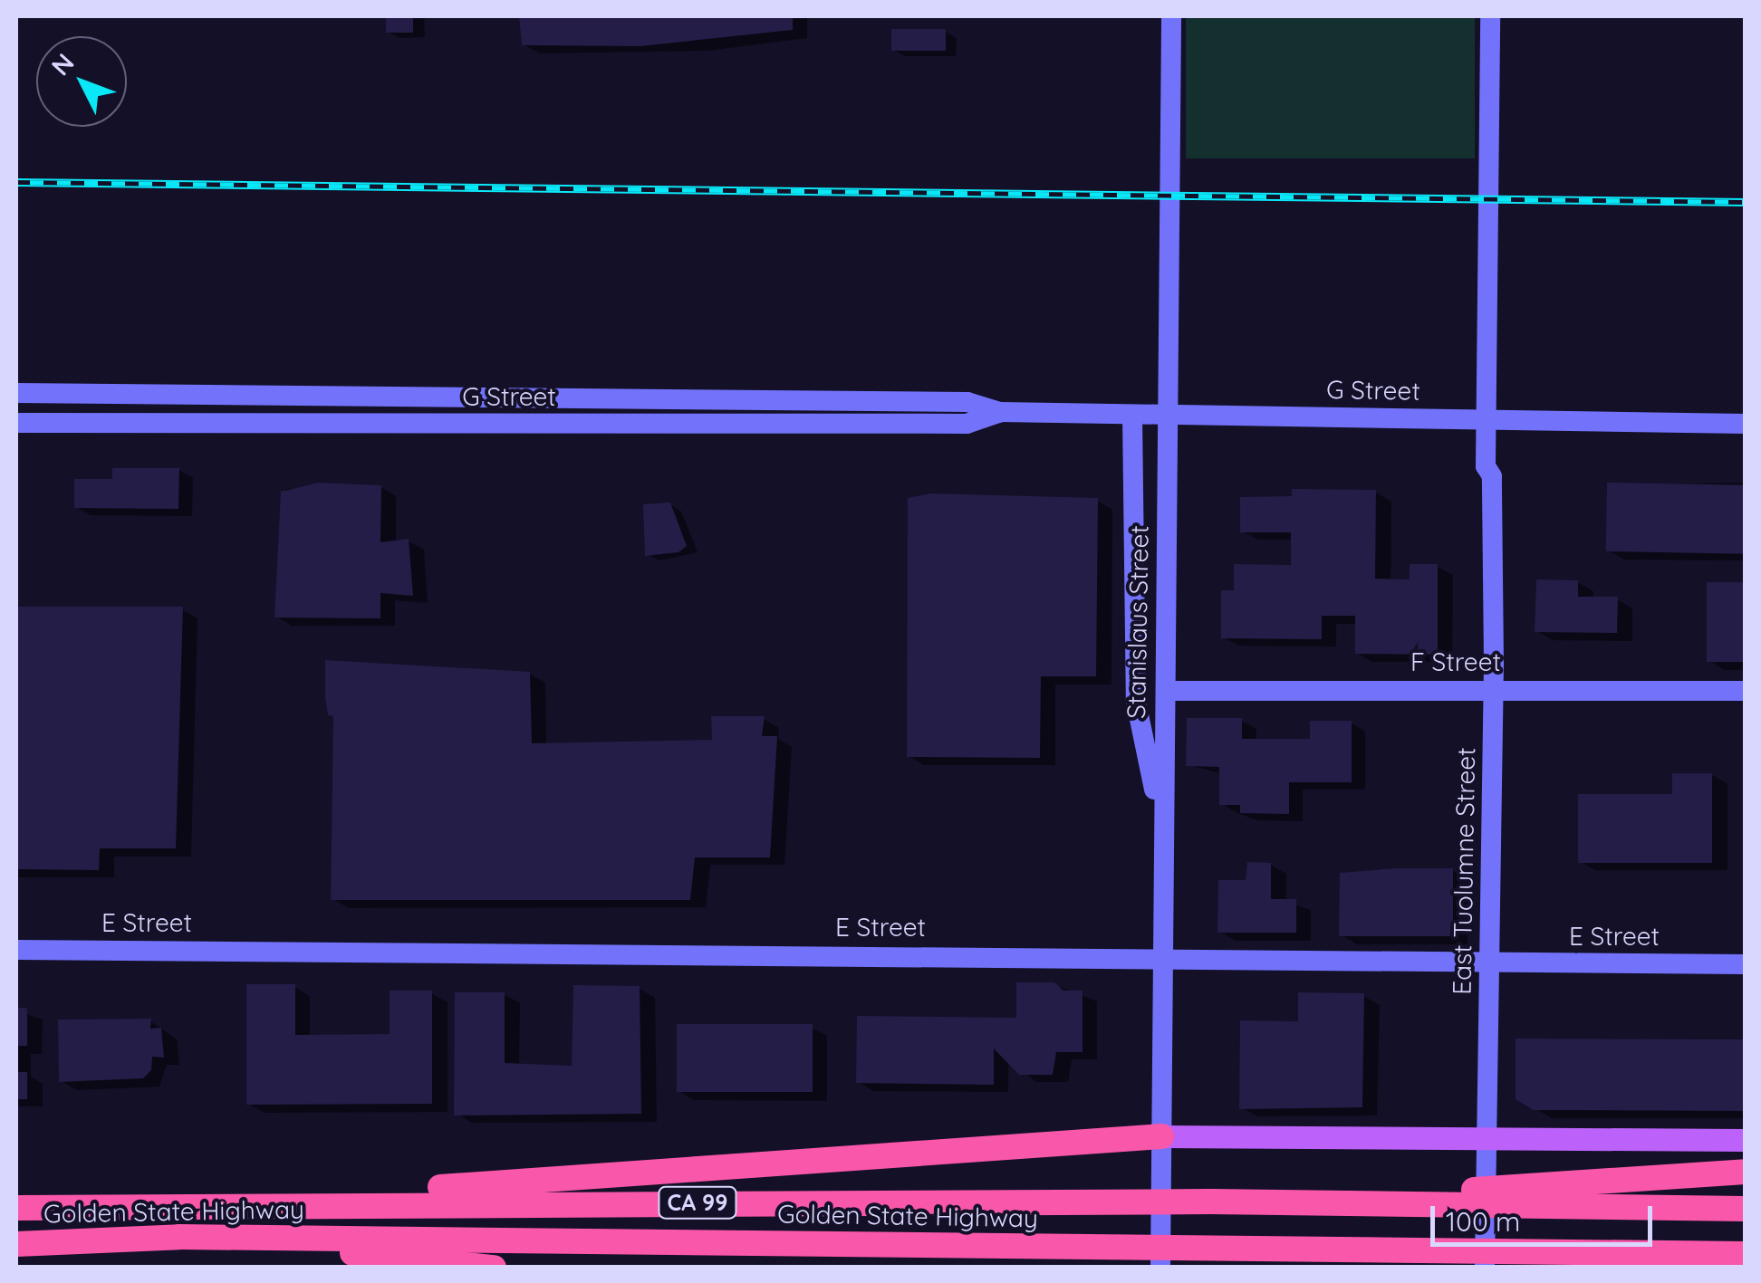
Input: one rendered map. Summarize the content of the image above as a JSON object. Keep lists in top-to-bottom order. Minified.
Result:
{"streets":{"highway":["CA 99","Golden State Highway"],"street":["G Street","Stanislaus Street","F Street","East Tuolumne Street","E Street"]},"crossings":[["Stanislaus Street","F Street"],["Stanislaus Street","E Street"],["F Street","East Tuolumne Street"],["East Tuolumne Street","E Street"]],"scale_bar":"100 m","north":"top left"}
